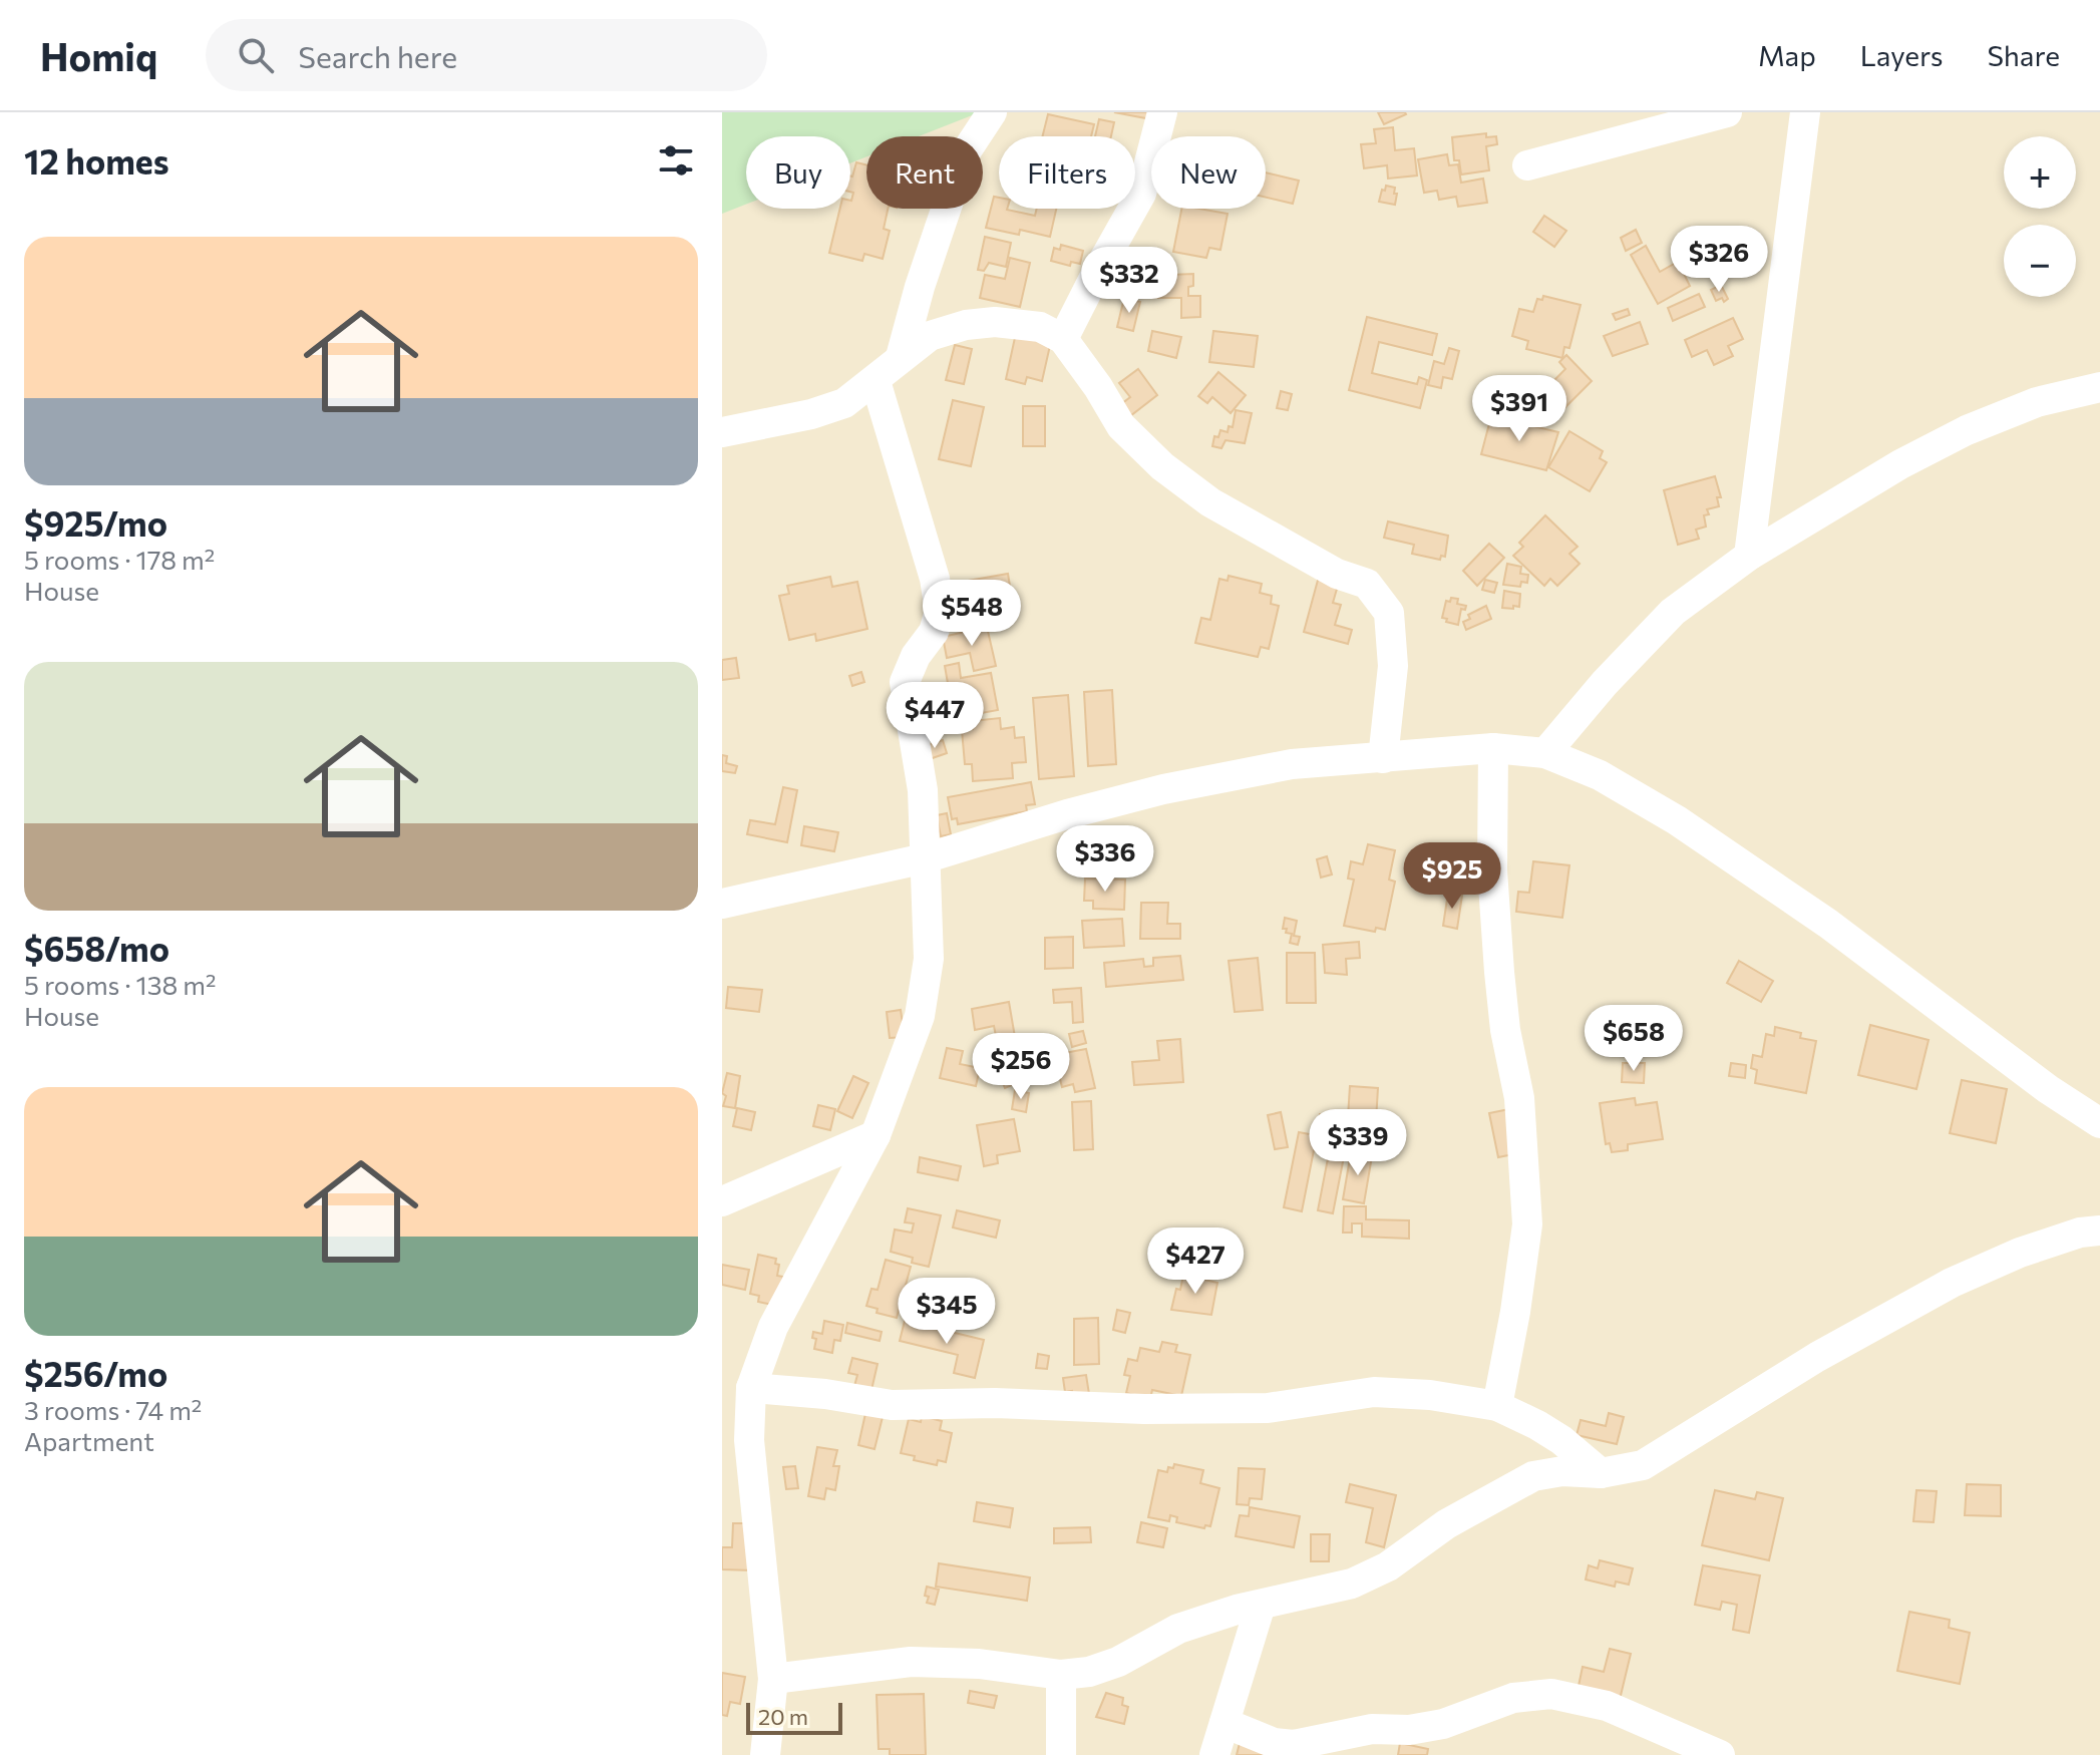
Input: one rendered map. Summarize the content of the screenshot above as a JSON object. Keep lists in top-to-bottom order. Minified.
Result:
{"scale_bar":"20 m","page":{"header":"Homiq","search":"Search here","nav":["Map","Layers","Share"],"heading":"12 homes","map_buttons":["+","−"],"chip":["Buy","Rent","Filters","New"],"list":[{"name":"$925/mo","note":"5 rooms · 178 m² · House"},{"name":"$658/mo","note":"5 rooms · 138 m² · House"},{"name":"$256/mo","note":"3 rooms · 74 m² · Apartment"}],"price":["$326","$332","$391","$548","$447","$336","$925","$658","$256","$339","$427","$345"],"scale":"20 m"}}
